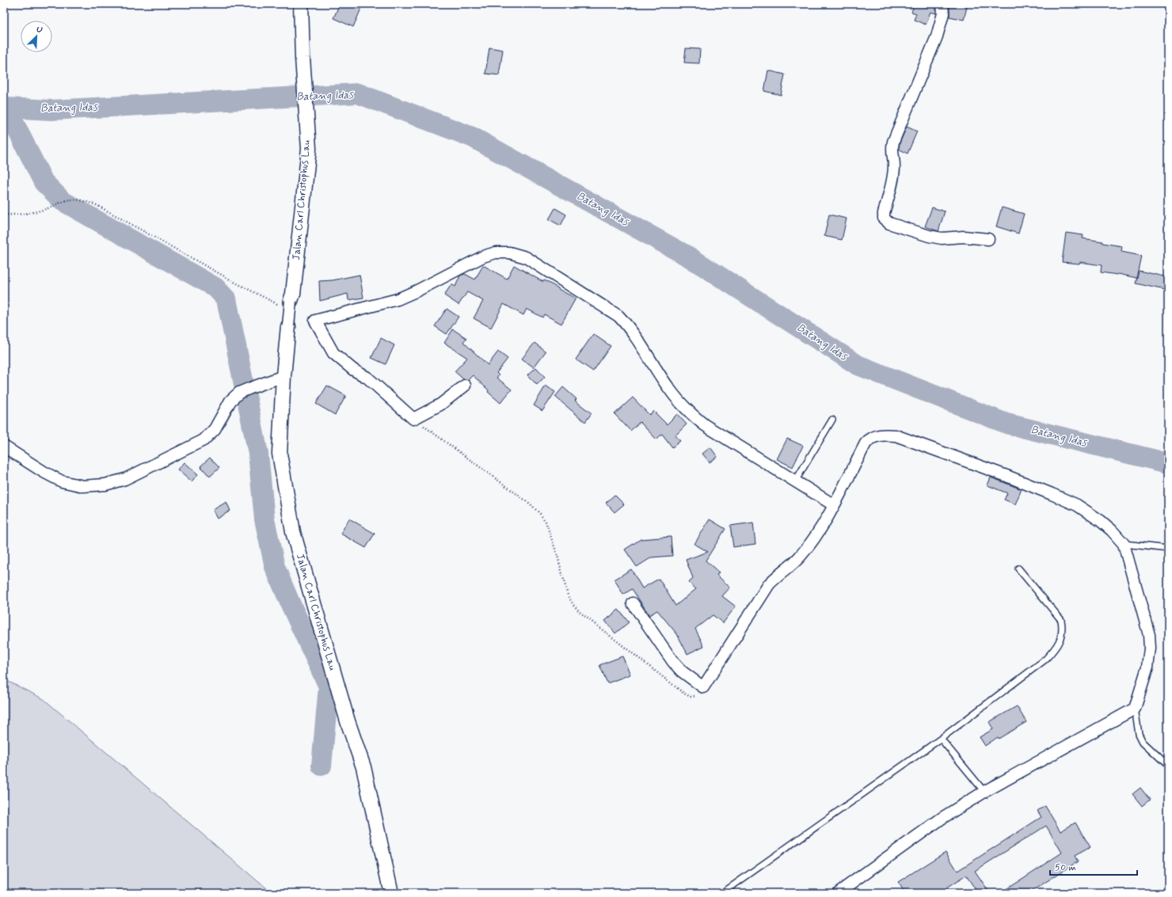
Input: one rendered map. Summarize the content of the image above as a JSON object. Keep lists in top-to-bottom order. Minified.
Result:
{"streets":{"street":["Jalan Carl Christophus Lau"]},"water":["Batang Idas"],"scale_bar":"50 m","north":"top right"}
